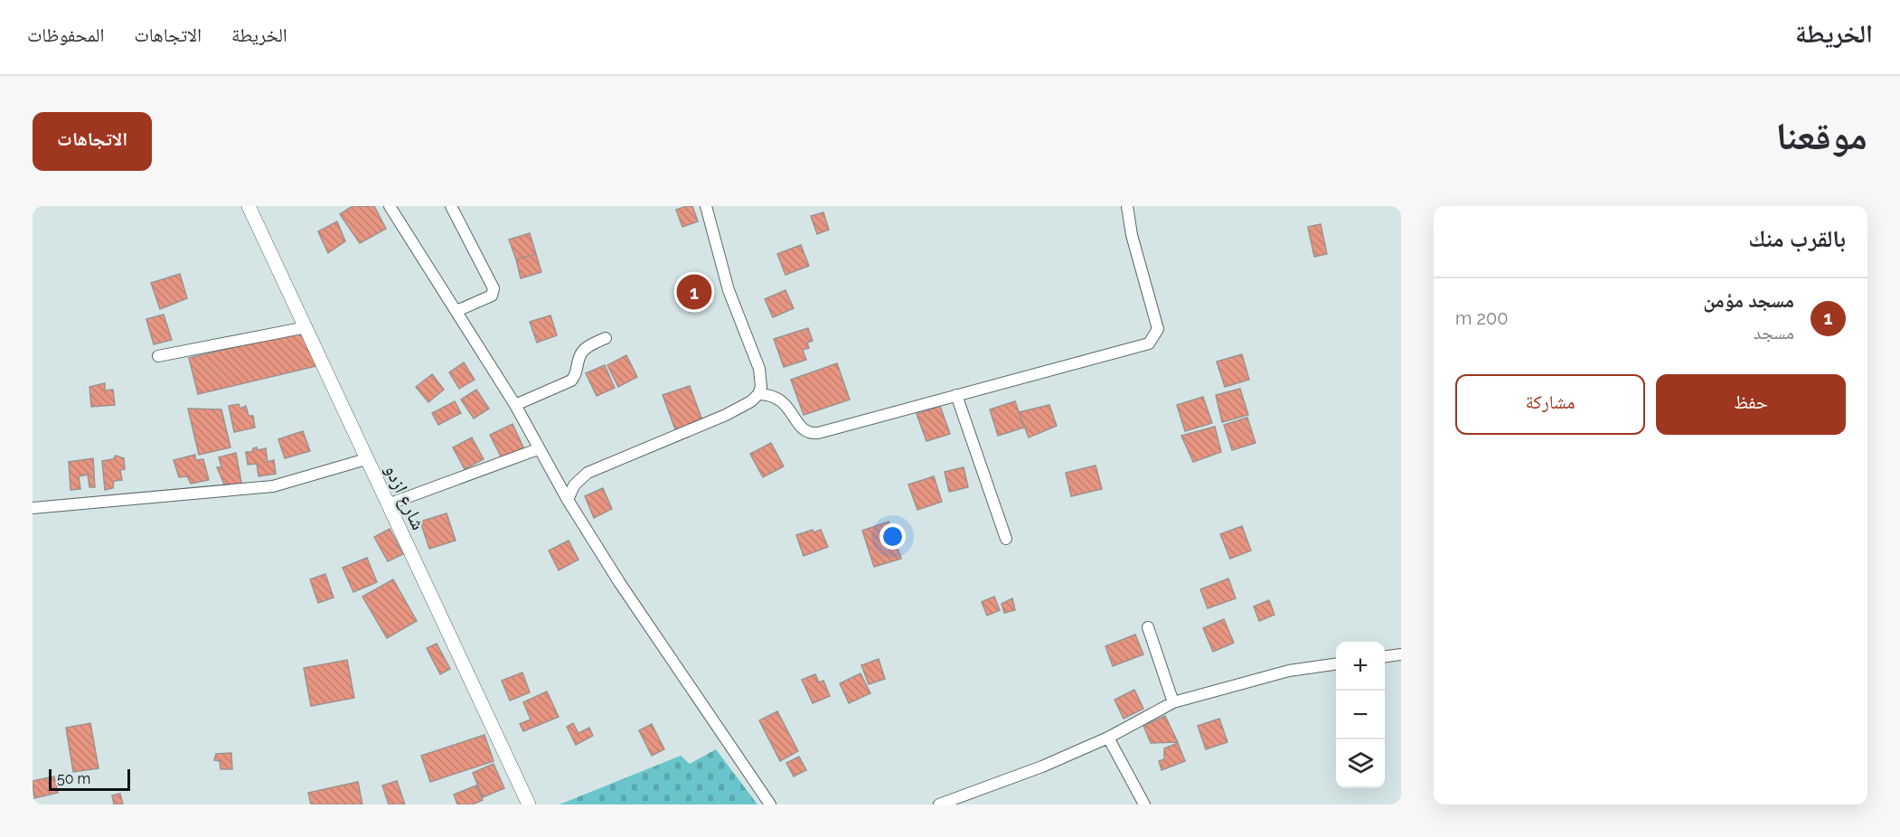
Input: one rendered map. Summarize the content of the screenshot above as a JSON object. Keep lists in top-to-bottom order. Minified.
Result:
{"streets":{"street":["شارع ازدو"]},"scale_bar":"50 m","page":{"header":"الخريطة","nav":["الخريطة","الاتجاهات","المحفوظات"],"title":"موقعنا","buttons":["الاتجاهات",["حفظ","مشاركة"]],"heading":"بالقرب منك","pins":"1","list":[{"mark":"1","name":"مسجد مؤمن","note":"مسجد","value":"200 m"}],"map_buttons":["+","−"],"scale":"50 m"}}
